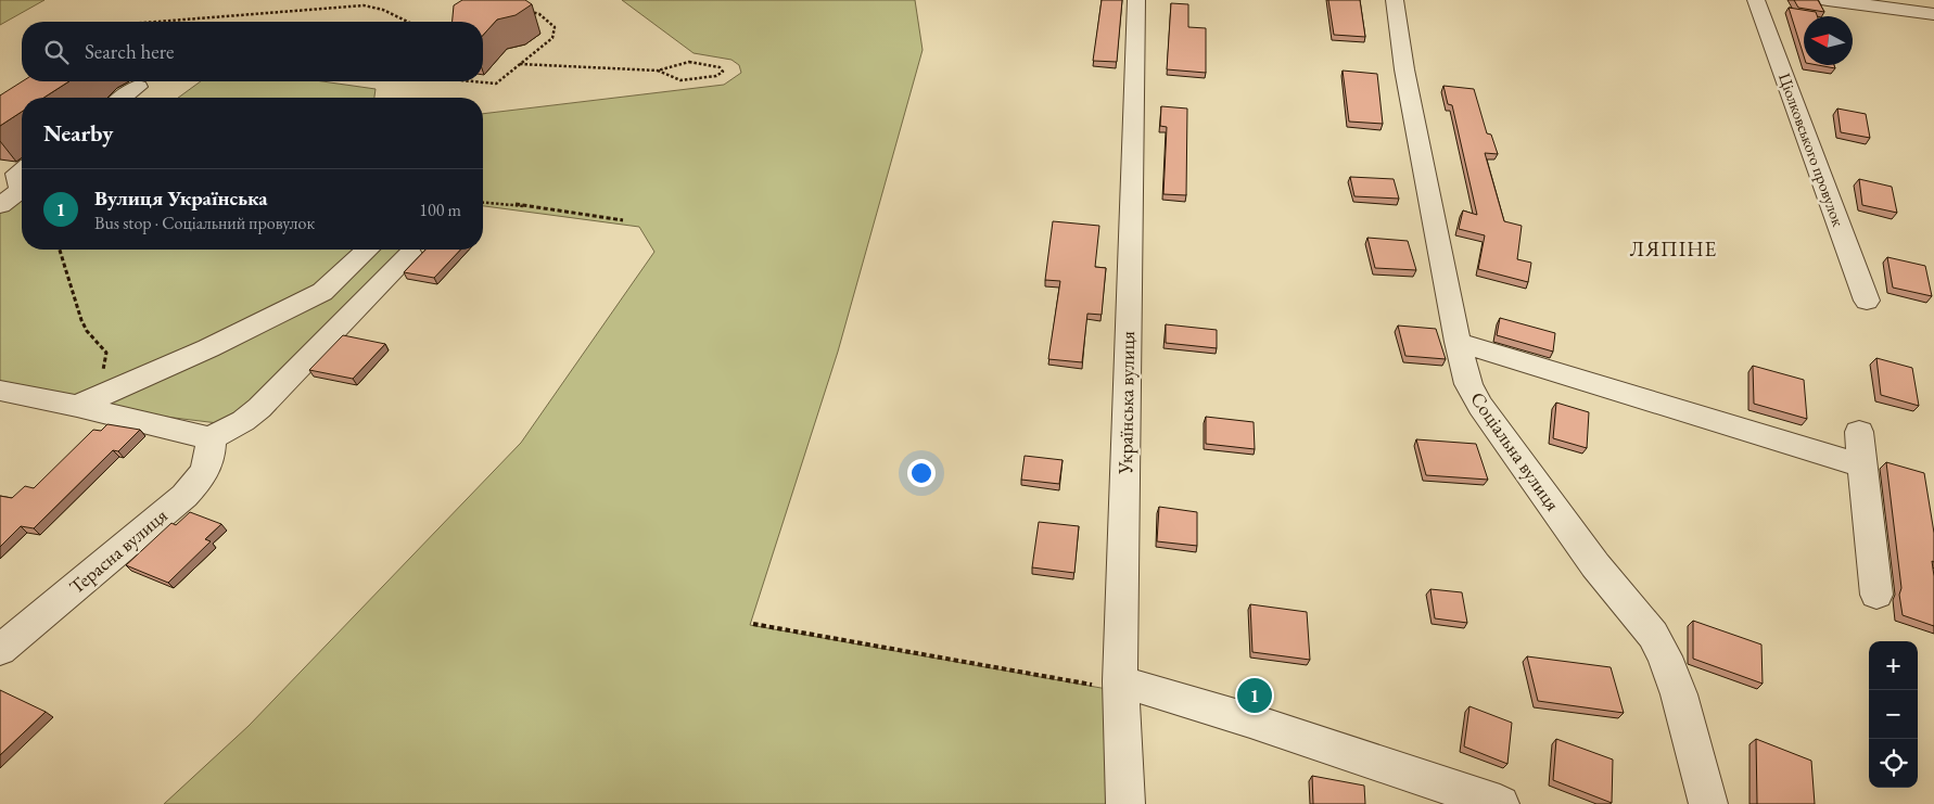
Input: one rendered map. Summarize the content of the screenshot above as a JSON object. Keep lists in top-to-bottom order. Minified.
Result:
{"streets":{"street":["Ціолковського провулок","Українська вулиця","Соціальна вулиця","Терасна вулиця"]},"districts":["ЛЯПІНЕ"],"north":"left","page":{"search":"Search here","heading":"Nearby","list":[{"mark":"1","name":"Вулиця Українська","note":"Bus stop · Соціальний провулок","value":"100 m"}],"map_buttons":["+","−"],"pins":"1"}}
